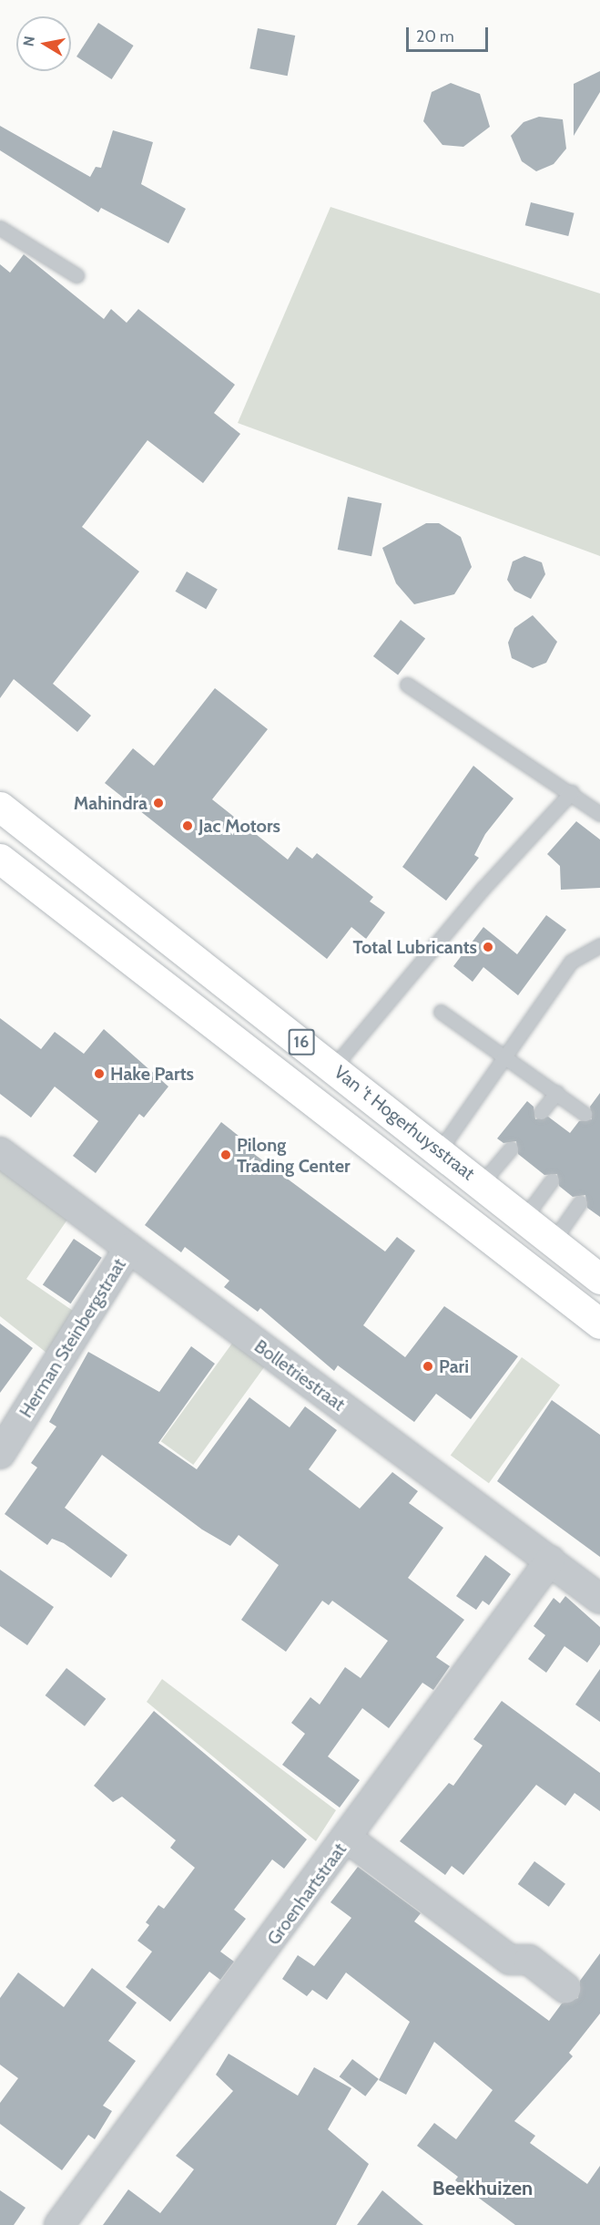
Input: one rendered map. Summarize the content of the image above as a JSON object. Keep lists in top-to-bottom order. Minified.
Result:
{"streets":{"main road":["16","Van 't Hogerhuysstraat"],"street":["Herman Steinbergstraat","Bolletriestraat","Groenhartstraat"]},"crossings":[["Herman Steinbergstraat","Bolletriestraat"],["Bolletriestraat","Groenhartstraat"]],"districts":["Beekhuizen"],"places":["Mahindra","Jac Motors","Total Lubricants","Hake Parts","Pilong Trading Center","Pari"],"scale_bar":"20 m","north":"left"}
